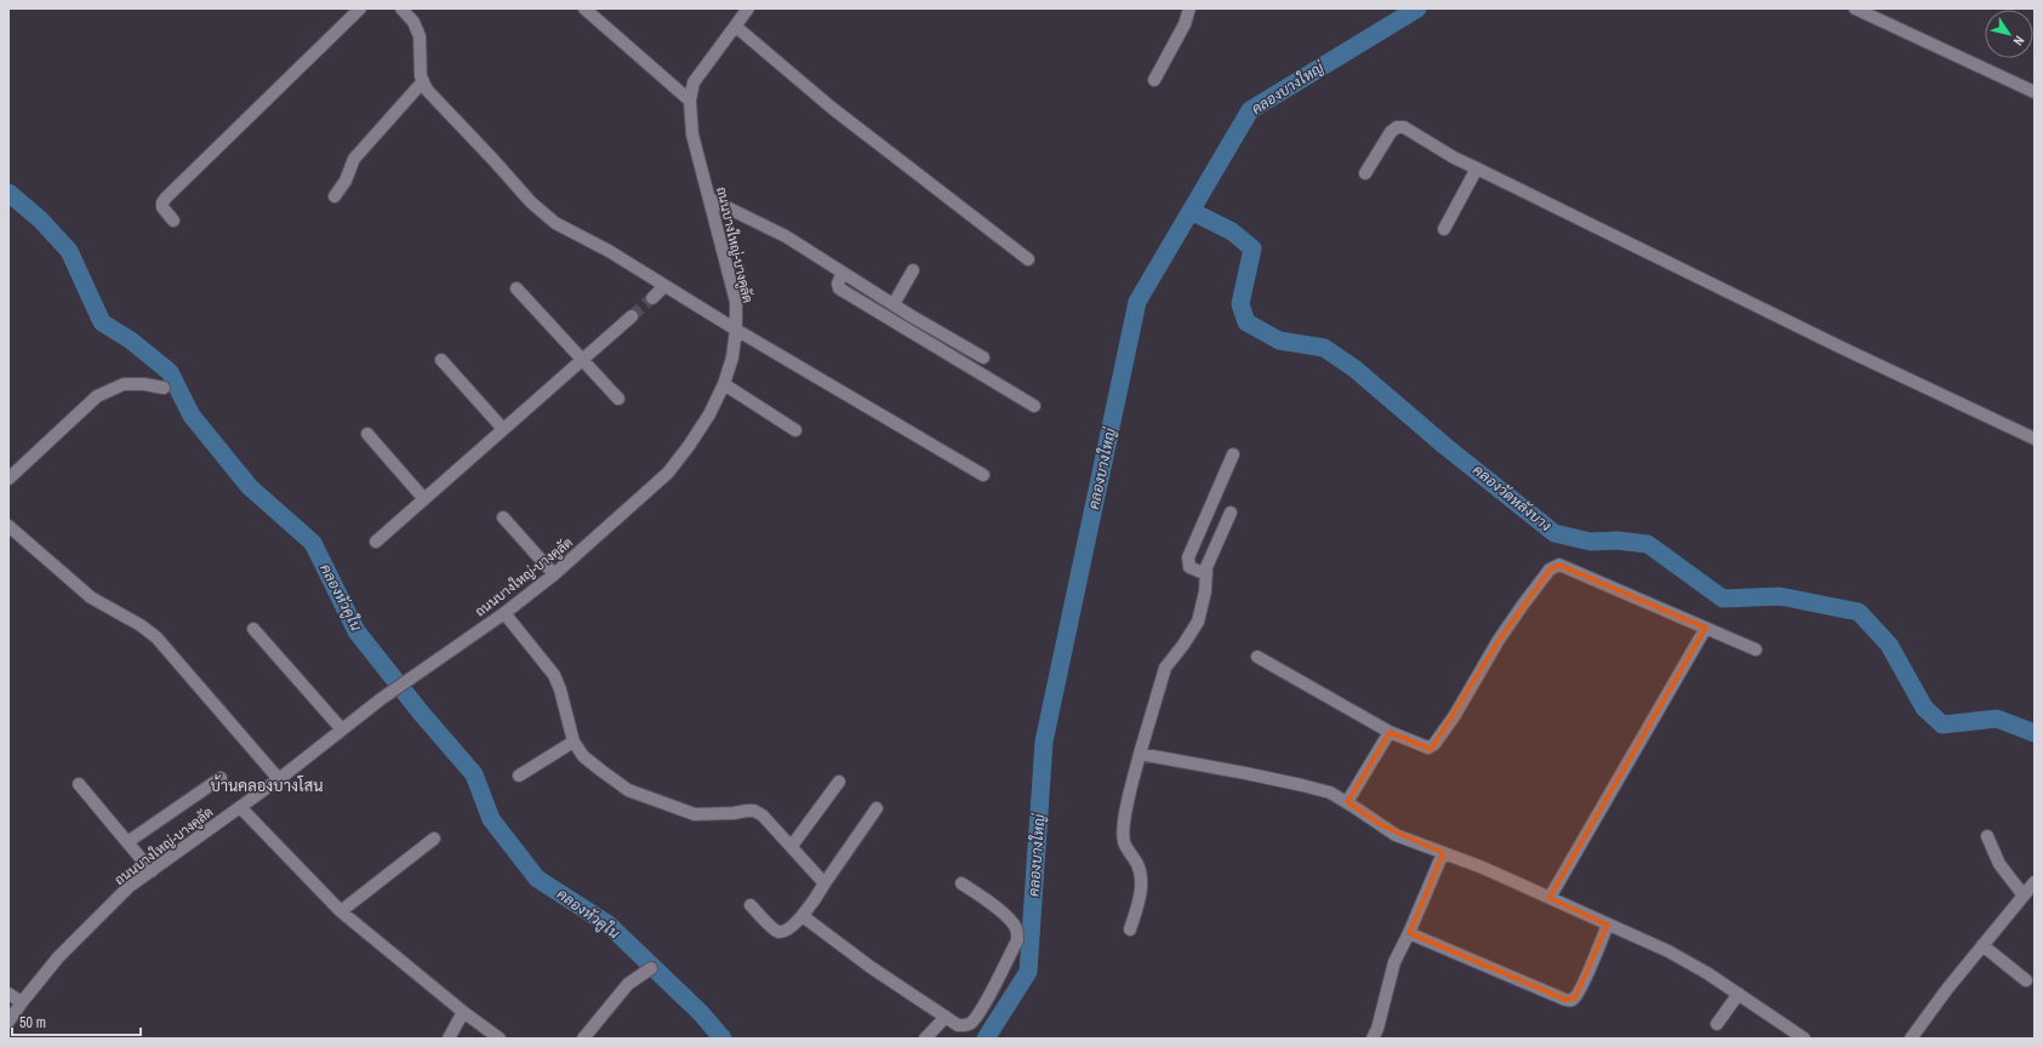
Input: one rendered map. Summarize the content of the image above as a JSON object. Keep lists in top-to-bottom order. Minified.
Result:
{"streets":{"street":["ถนนบางใหญ่-บางคูลัด"]},"districts":["บ้านคลองบางโสน"],"water":["คลองบางใหญ่","คลองวัดหลังบาง","คลองหัวคูใน"],"scale_bar":"50 m","north":"bottom right"}
